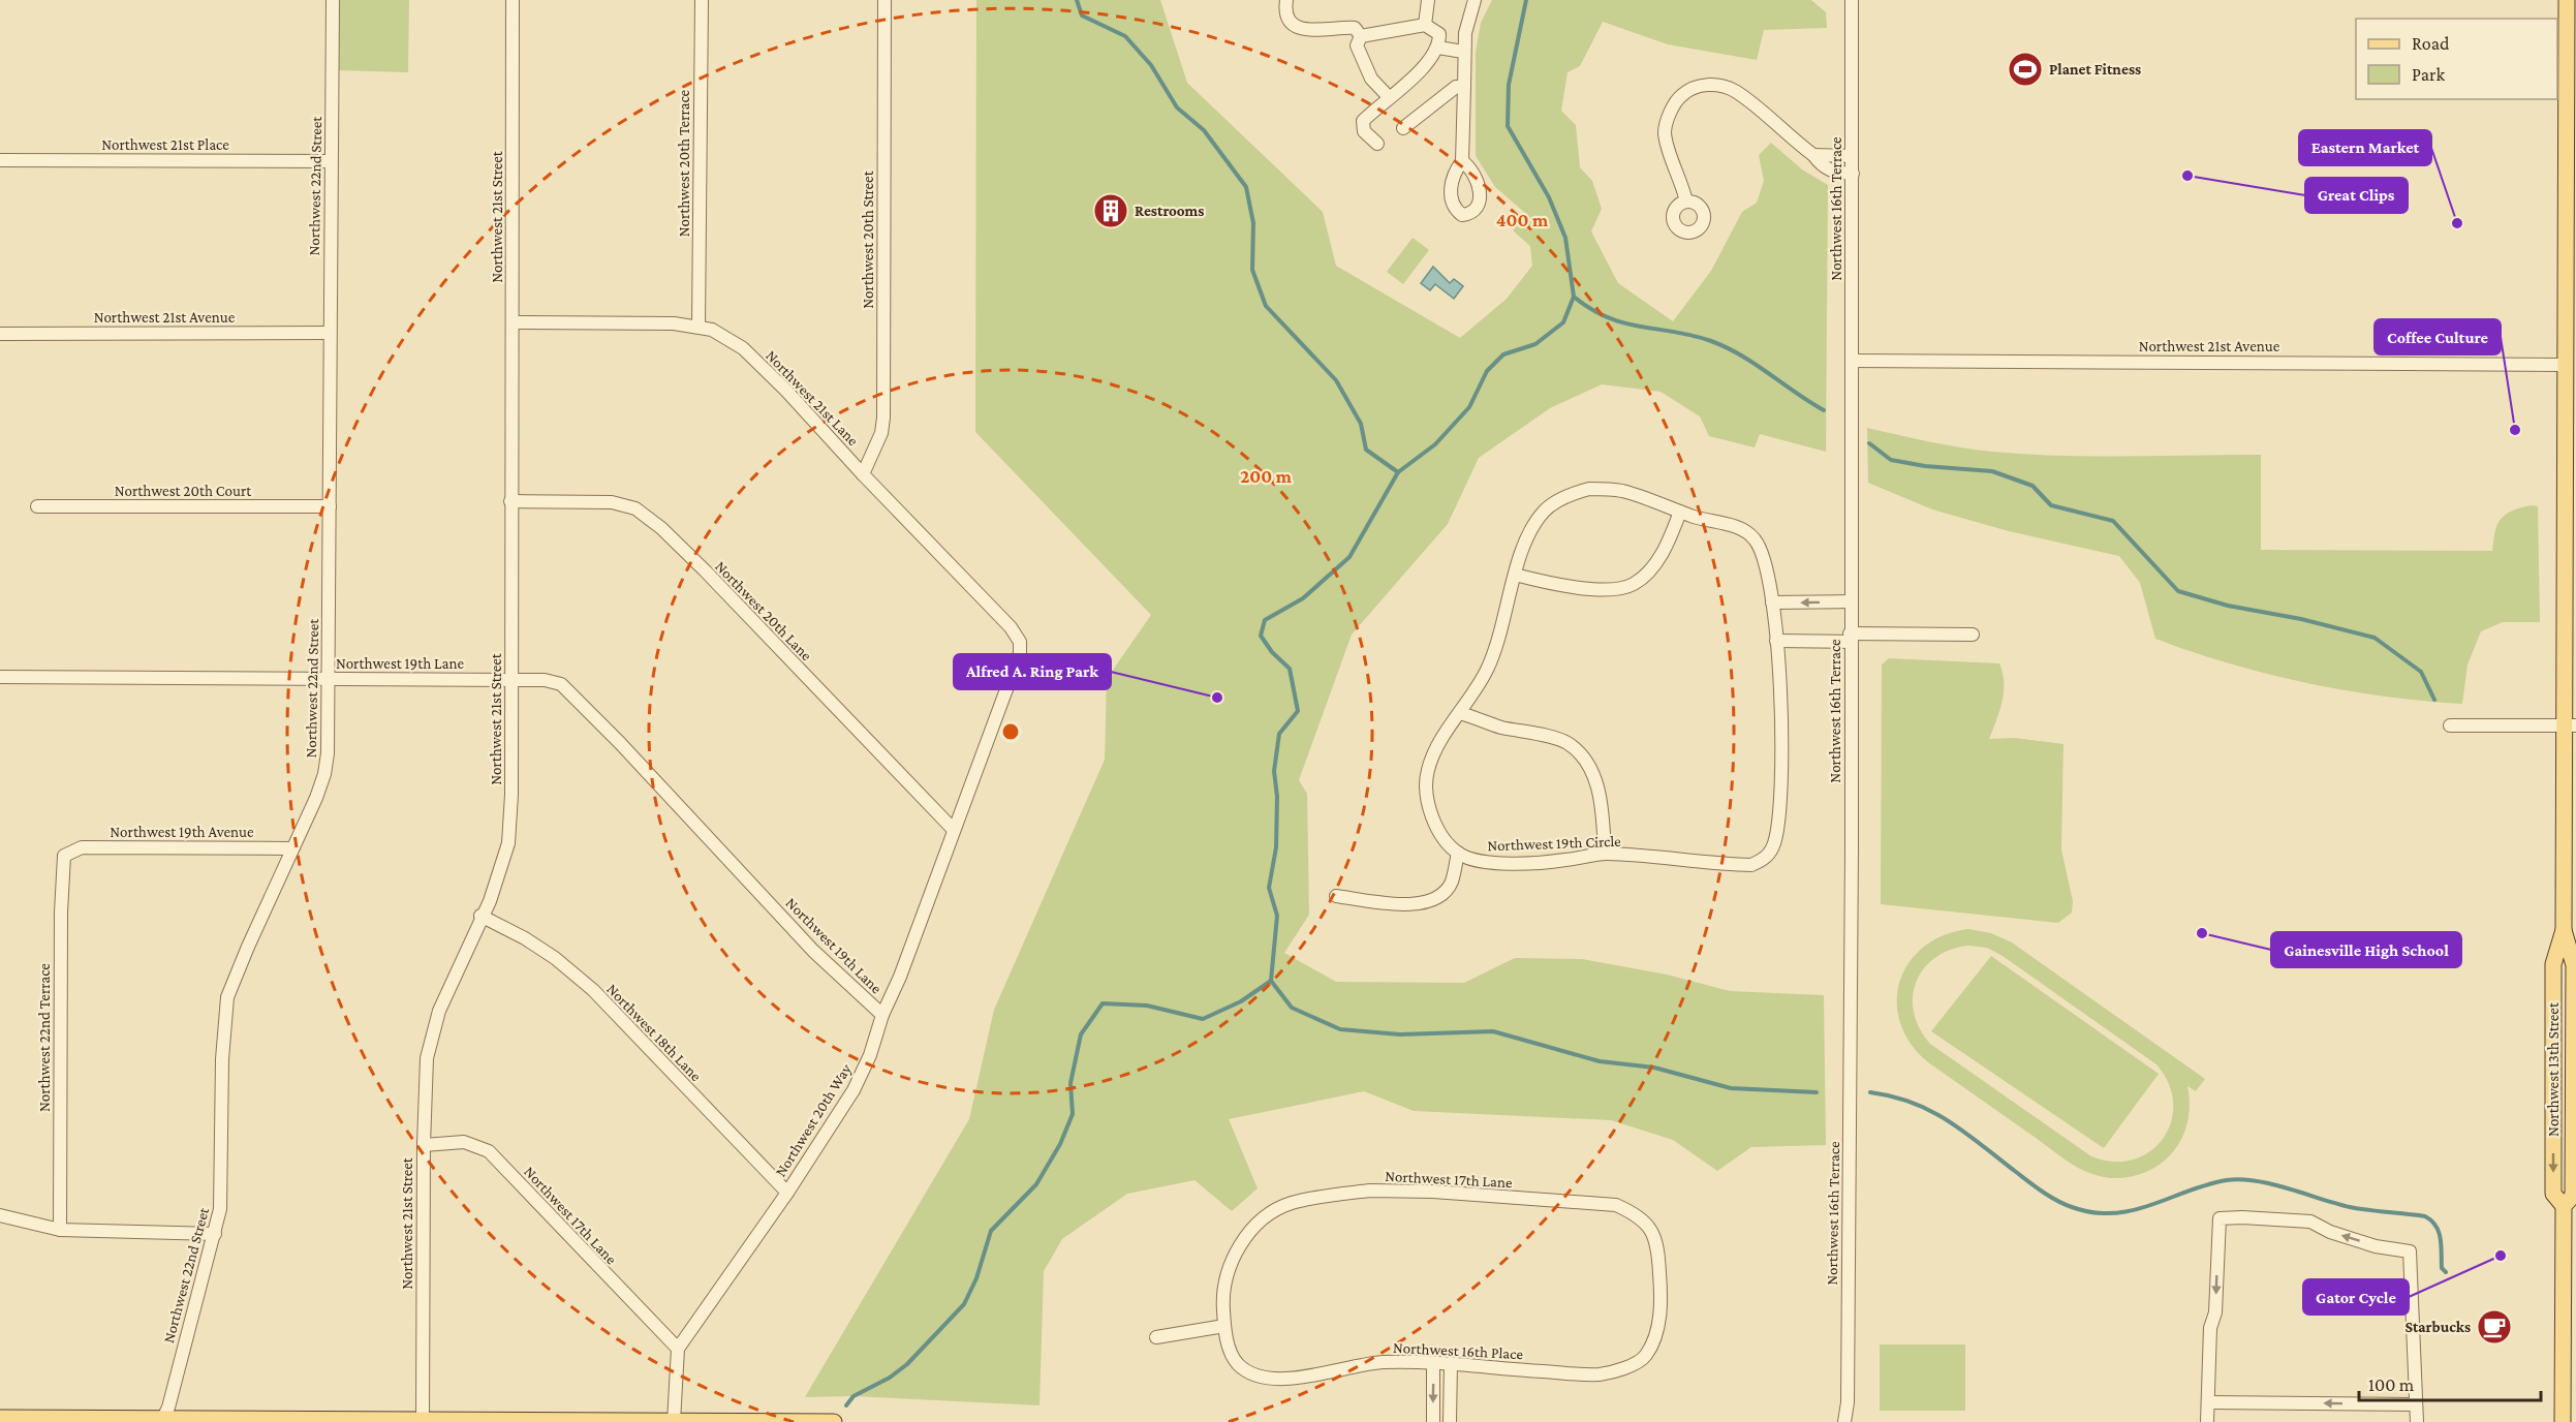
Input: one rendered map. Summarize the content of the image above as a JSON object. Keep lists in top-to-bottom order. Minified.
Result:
{"streets":{"main road":["Northwest 13th Street"],"street":["Northwest 21st Place","Northwest 20th Terrace","Northwest 22nd Street","Northwest 16th Terrace","Northwest 21st Street","Northwest 20th Street","Northwest 21st Avenue","Northwest 21st Lane","Northwest 20th Court","Northwest 20th Lane","Northwest 19th Lane","Northwest 19th Avenue","Northwest 19th Circle","Northwest 18th Lane","Northwest 22nd Terrace","Northwest 20th Way","Northwest 17th Lane","Northwest 16th Place"]},"crossings":[["Northwest 21st Place","Northwest 22nd Street"],["Northwest 20th Terrace","Northwest 21st Lane"],["Northwest 22nd Street","Northwest 21st Avenue"],["Northwest 22nd Street","Northwest 20th Court"],["Northwest 22nd Street","Northwest 19th Lane"],["Northwest 22nd Street","Northwest 19th Avenue"],["Northwest 16th Terrace","Northwest 21st Avenue"],["Northwest 21st Street","Northwest 21st Lane"],["Northwest 21st Street","Northwest 20th Lane"],["Northwest 21st Street","Northwest 19th Lane"],["Northwest 21st Street","Northwest 18th Lane"],["Northwest 21st Street","Northwest 17th Lane"],["Northwest 20th Street","Northwest 21st Lane"],["Northwest 21st Avenue","Northwest 13th Street"],["Northwest 21st Lane","Northwest 20th Way"],["Northwest 20th Lane","Northwest 20th Way"],["Northwest 19th Lane","Northwest 20th Way"],["Northwest 19th Avenue","Northwest 22nd Terrace"],["Northwest 18th Lane","Northwest 20th Way"],["Northwest 20th Way","Northwest 17th Lane"],["Northwest 17th Lane","Northwest 16th Place"]],"places":{"sports":["Planet Fitness"],"other":["Great Clips","Eastern Market","Coffee Culture","Alfred A. Ring Park","Gainesville High School","Gator Cycle"],"building":["Restrooms"],"cafe":["Starbucks"]},"legend":["Road","Park"],"scale_bar":"100 m","rings":["400 m","200 m"]}
